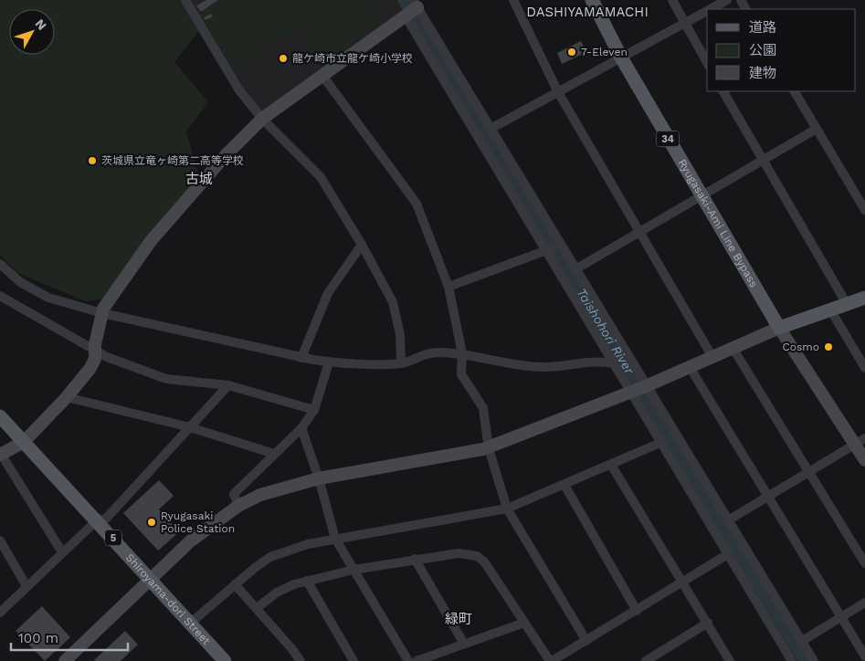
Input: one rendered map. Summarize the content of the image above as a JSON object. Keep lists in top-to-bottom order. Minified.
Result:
{"streets":{"main road":["34","Ryugasaki-Ami Line Bypass","5","Shiroyama-dori Street"]},"districts":["DASHIYAMAMACHI","古城","緑町"],"water":["Taishohori River"],"places":["7-Eleven","龍ケ崎市立龍ケ崎小学校","茨城県立竜ヶ崎第二高等学校","Cosmo","Ryugasaki Police Station"],"legend":["道路","公園","建物"],"scale_bar":"100 m","north":"top right"}
